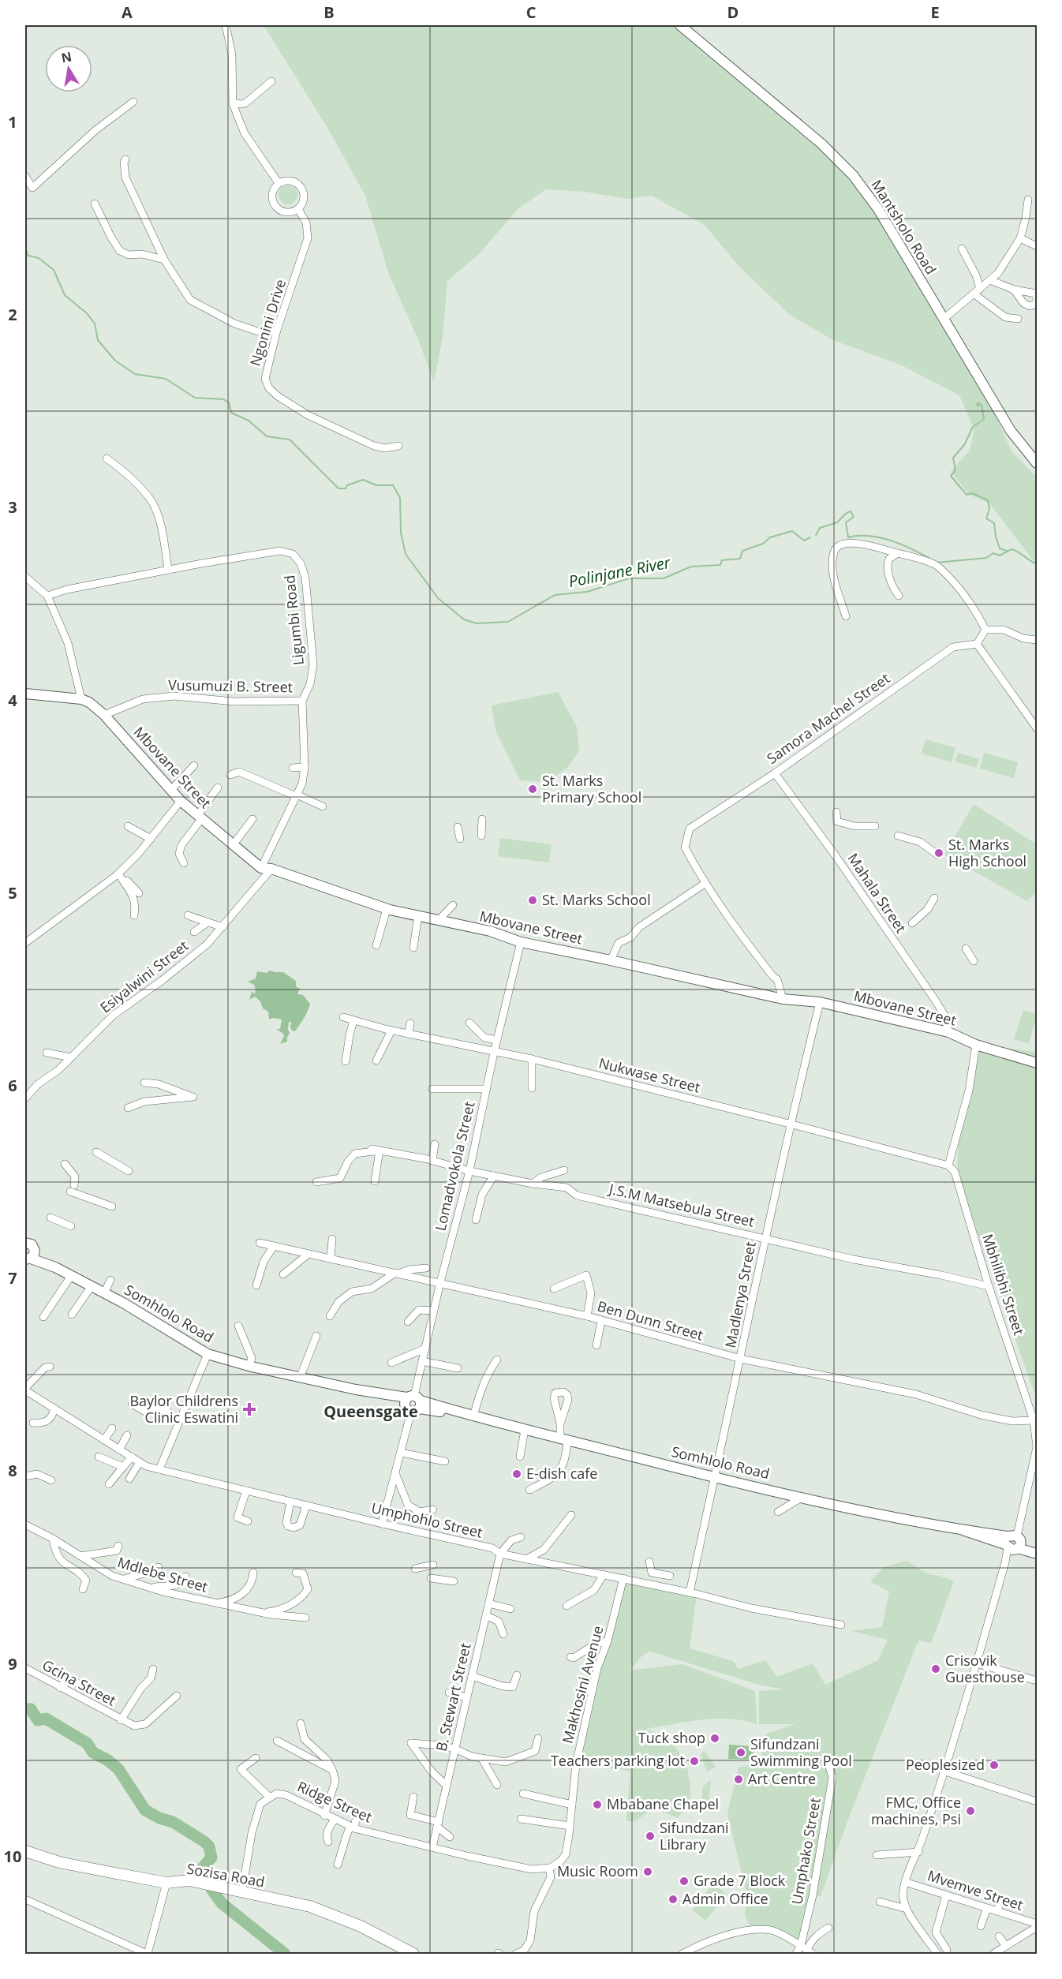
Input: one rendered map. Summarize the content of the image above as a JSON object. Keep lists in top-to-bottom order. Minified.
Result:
{"streets":{"main road":["Sozisa Road"],"street":["Mantsholo Road","Ngonini Drive","Ligumbi Road","Vusumuzi B. Street","Samora Machel Street","Mbovane Street","Mahala Street","Esiyalwini Street","Nukwase Street","Lomadvokola Street","J.S.M Matsebula Street","Mbhilibhi Street","Madlenya Street","Somhlolo Road","Ben Dunn Street","Umphohlo Street","Mdlebe Street","Gcina Street","Makhosini Avenue","B. Stewart Street","Ridge Street","Umphako Street","Mvemve Street"]},"crossings":[["Ligumbi Road","Vusumuzi B. Street"],["Ligumbi Road","Mbovane Street"],["Vusumuzi B. Street","Mbovane Street"],["Samora Machel Street","Mbovane Street"],["Samora Machel Street","Mahala Street"],["Mbovane Street","Mahala Street"],["Mbovane Street","Esiyalwini Street"],["Mbovane Street","Lomadvokola Street"],["Mbovane Street","Madlenya Street"],["Nukwase Street","Lomadvokola Street"],["Nukwase Street","Mbhilibhi Street"],["Nukwase Street","Madlenya Street"],["Lomadvokola Street","J.S.M Matsebula Street"],["Lomadvokola Street","Somhlolo Road"],["Lomadvokola Street","Ben Dunn Street"],["Lomadvokola Street","Umphohlo Street"],["J.S.M Matsebula Street","Mbhilibhi Street"],["J.S.M Matsebula Street","Madlenya Street"],["Mbhilibhi Street","Somhlolo Road"],["Mbhilibhi Street","Ben Dunn Street"],["Mbhilibhi Street","Mvemve Street"],["Madlenya Street","Somhlolo Road"],["Madlenya Street","Ben Dunn Street"],["Madlenya Street","Umphohlo Street"],["Umphohlo Street","Makhosini Avenue"],["Umphohlo Street","B. Stewart Street"],["Makhosini Avenue","Ridge Street"],["B. Stewart Street","Ridge Street"]],"districts":["Queensgate"],"water":["Polinjane River"],"places":{"other":["St. Marks Primary School","St. Marks High School","St. Marks School","E-dish cafe","Crisovik Guesthouse","Tuck shop","Sifundzani Swimming Pool","Teachers parking lot","Peoplesized","Art Centre","Mbabane Chapel","FMC, Office machines, Psi","Sifundzani Library","Music Room","Grade 7 Block","Admin Office"],"health":["Baylor Childrens Clinic Eswatini"]},"north":"top","grid":{"columns":["A","B","C","D","E"],"rows":["1","2","3","4","5","6","7","8","9","10"]}}
